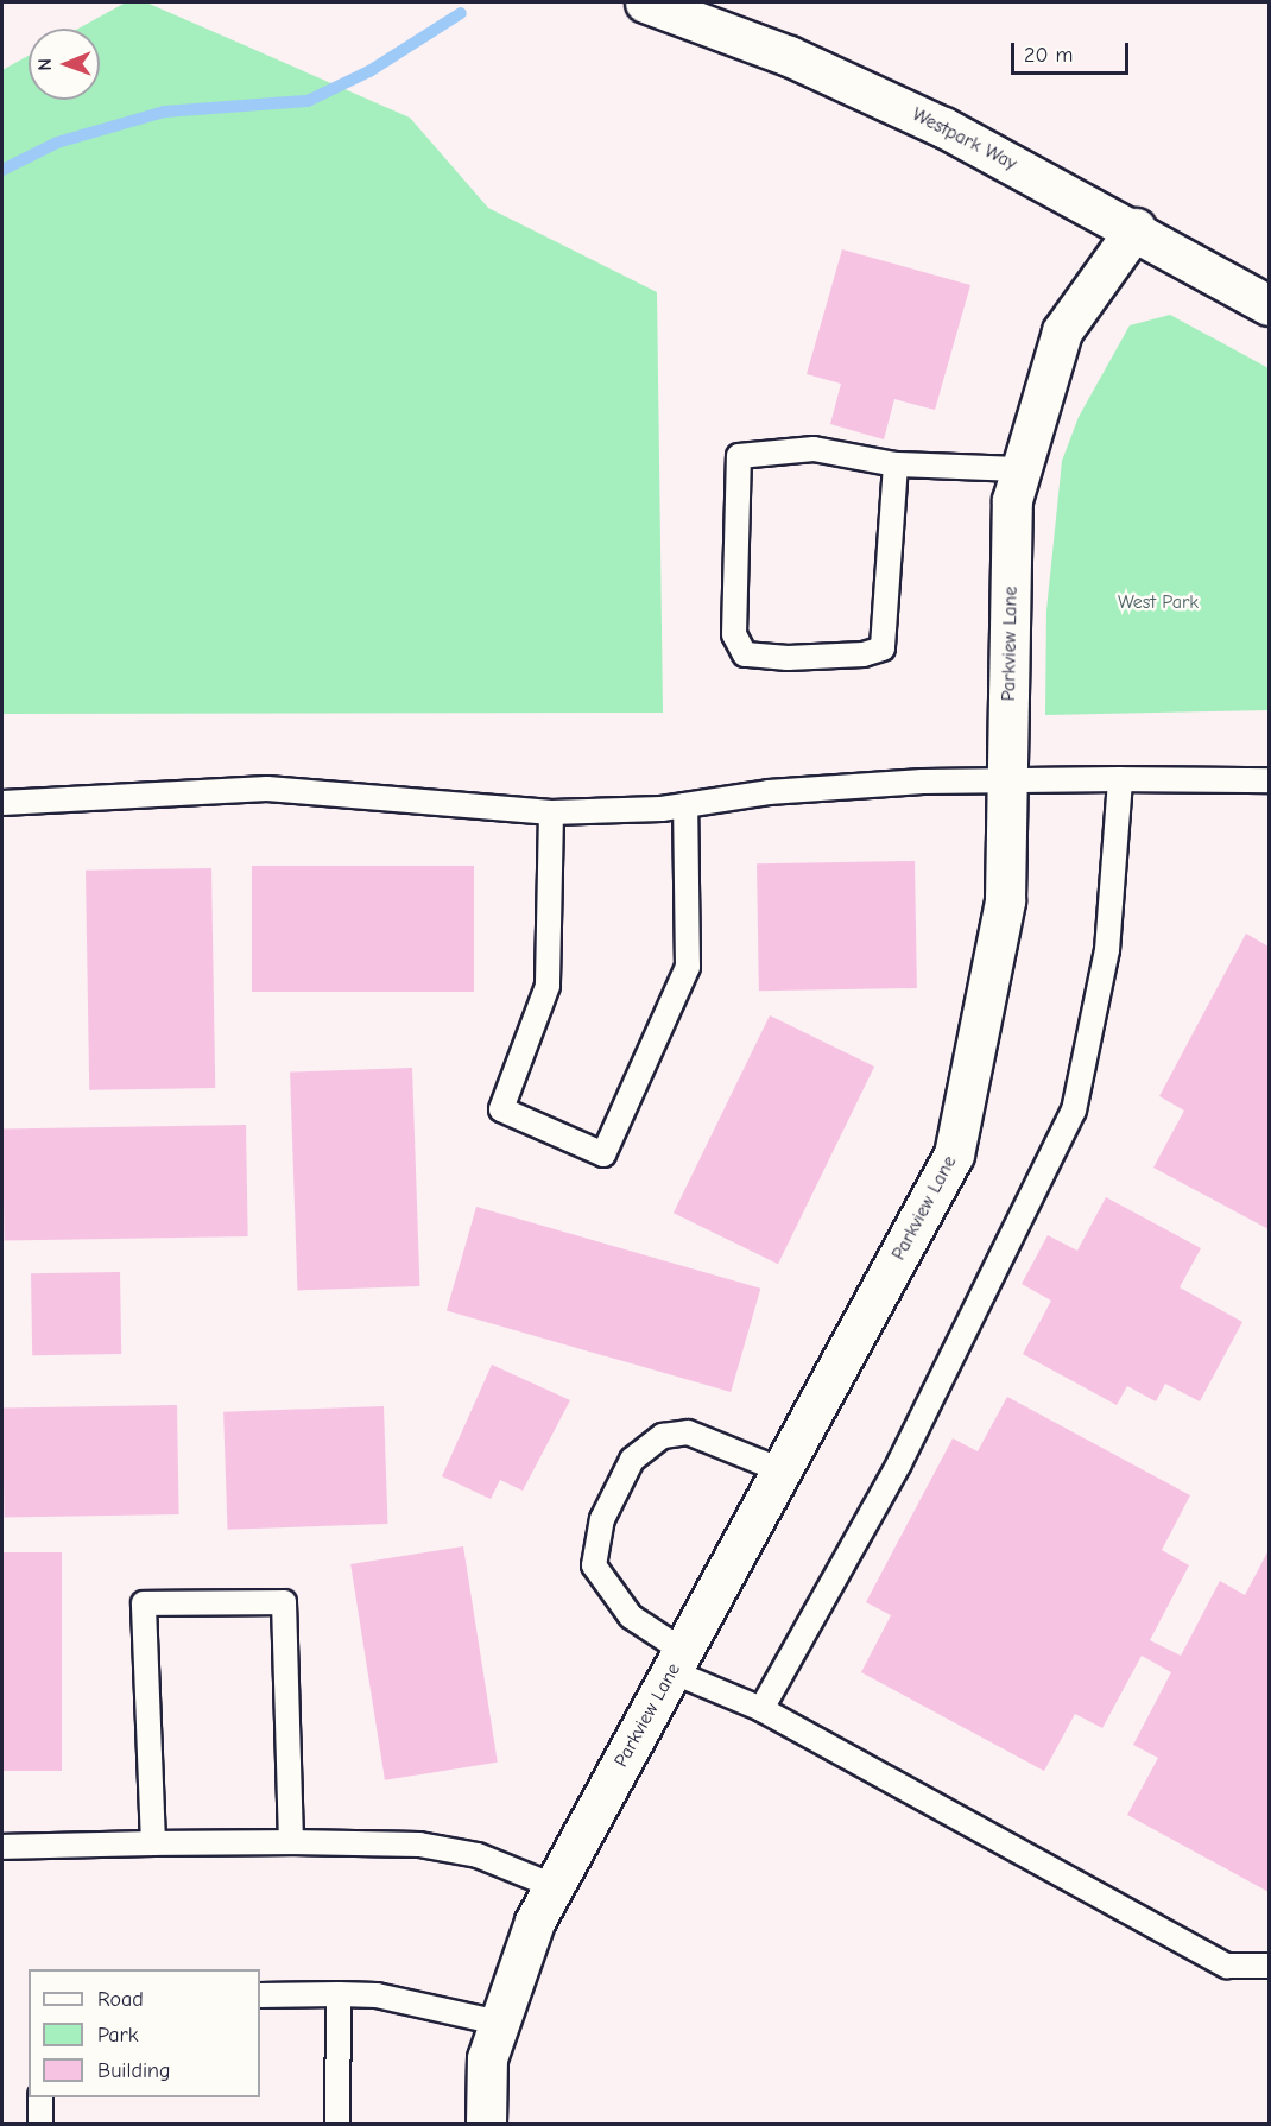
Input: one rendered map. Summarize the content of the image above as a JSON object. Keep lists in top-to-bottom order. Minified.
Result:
{"streets":{"street":["Westpark Way","Parkview Lane"]},"crossings":[["Westpark Way","Parkview Lane"]],"parks":["West Park"],"legend":["Road","Park","Building"],"scale_bar":"20 m","north":"left"}
